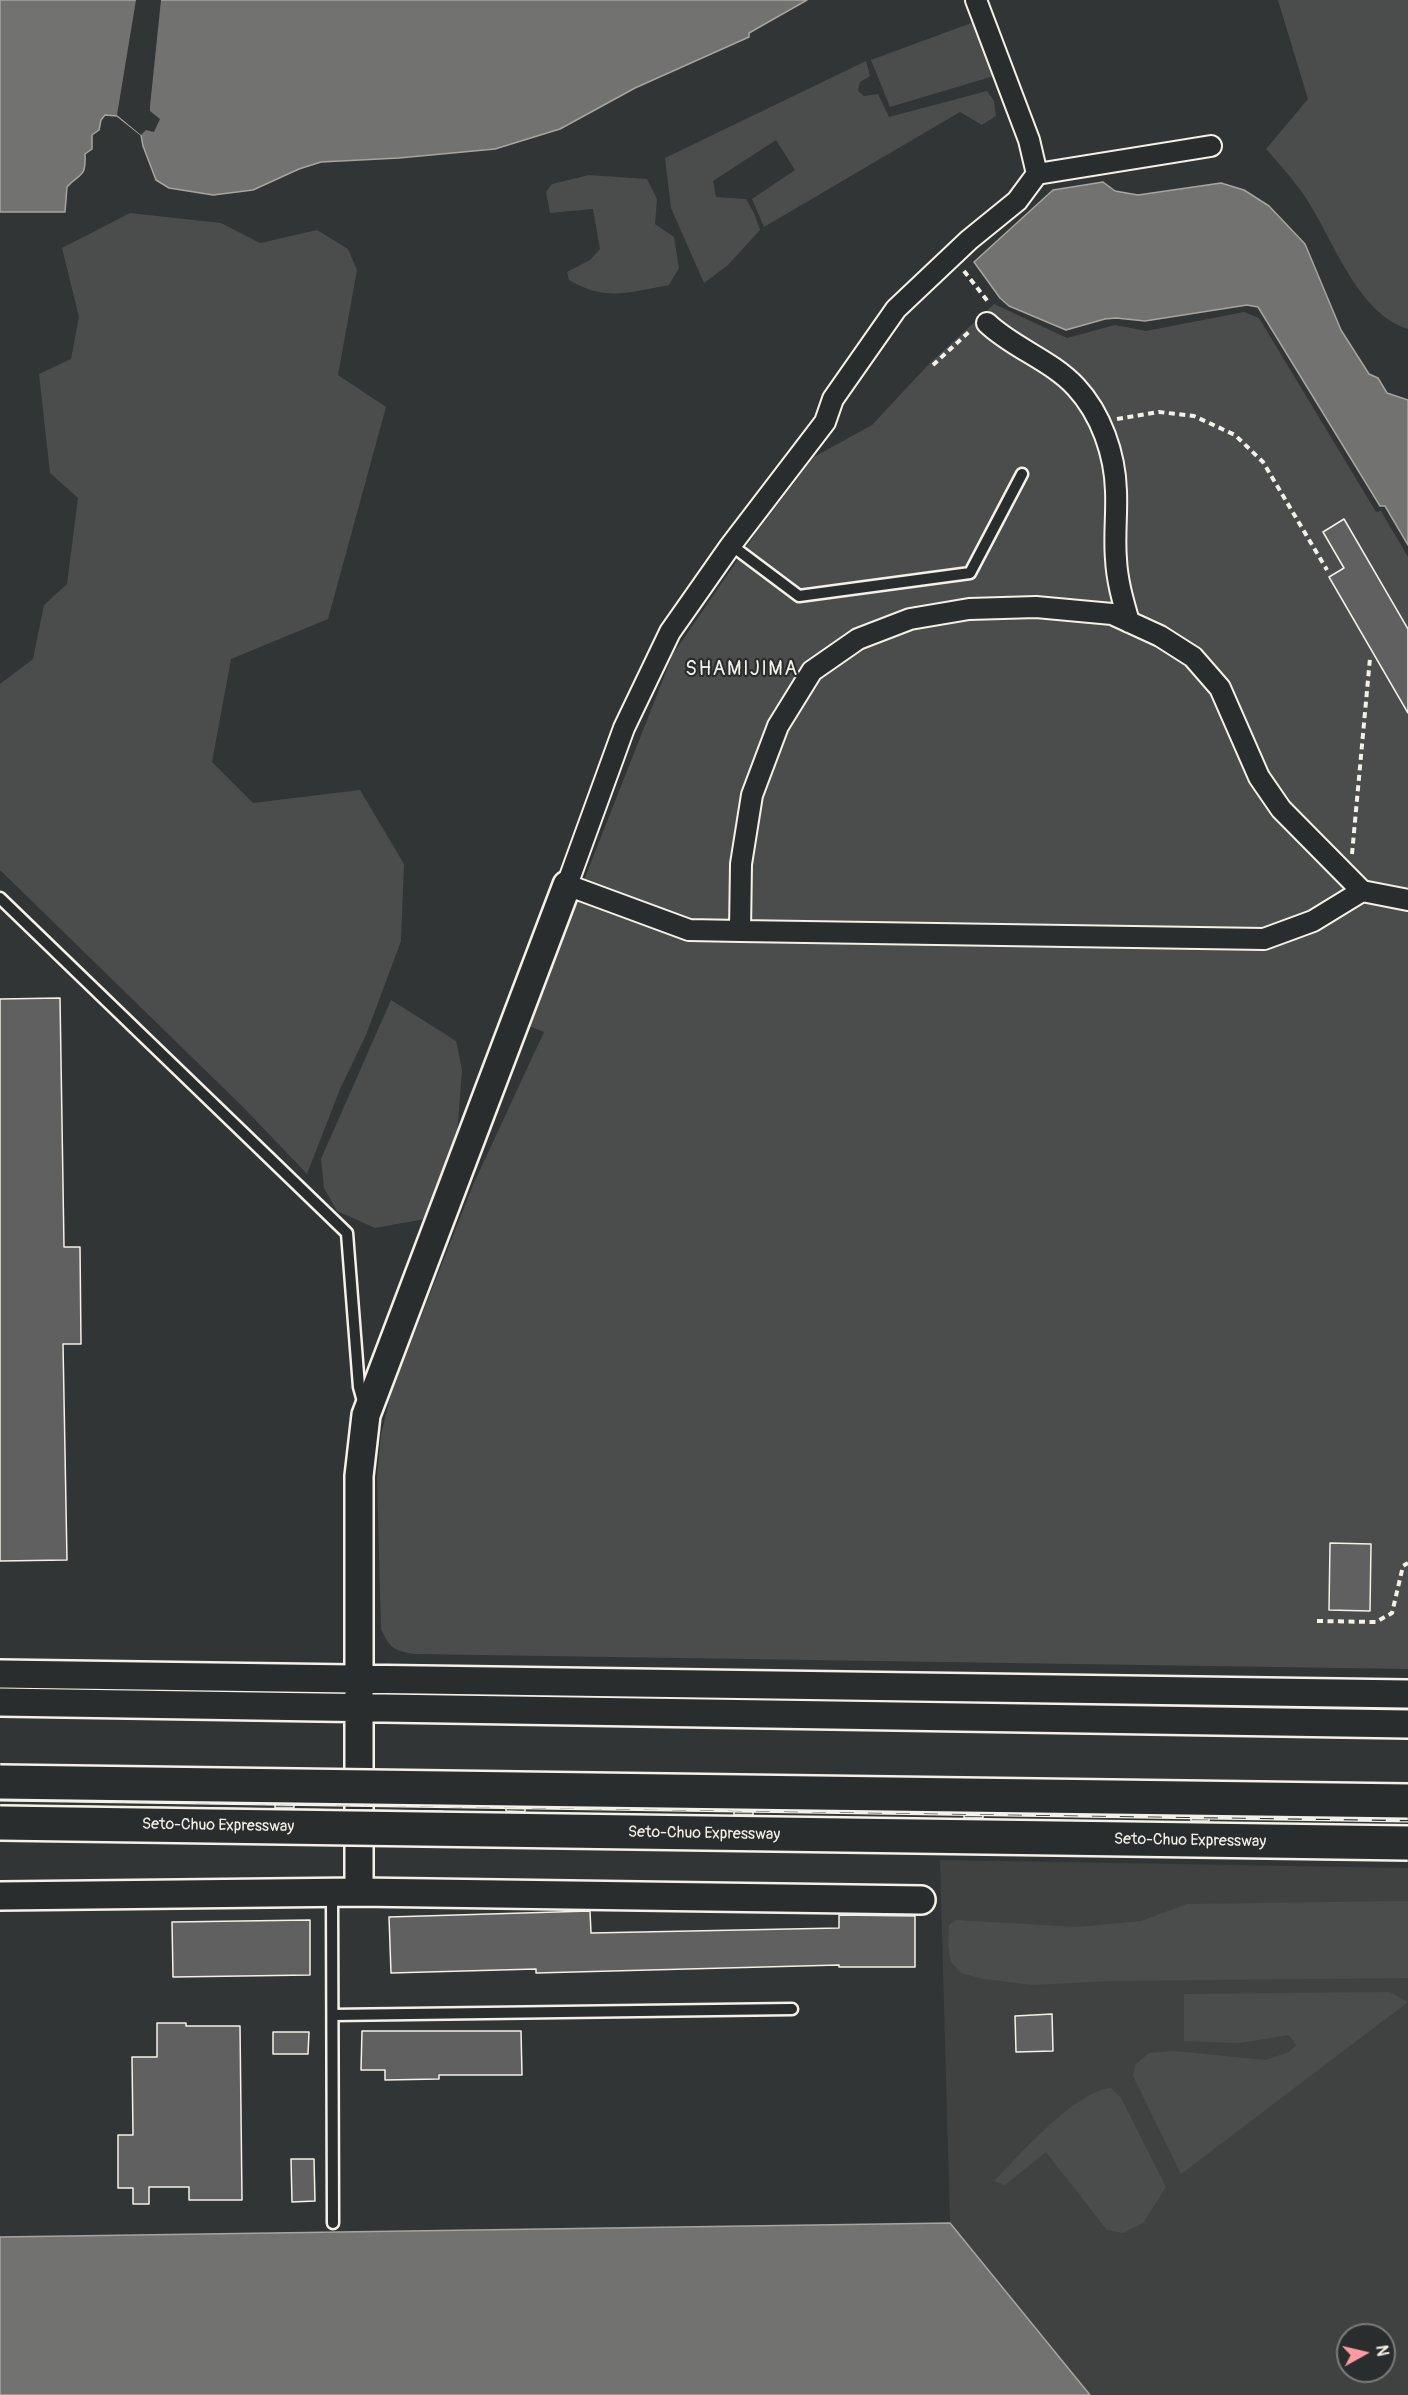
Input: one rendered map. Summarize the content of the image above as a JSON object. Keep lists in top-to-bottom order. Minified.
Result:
{"streets":{"highway":["Seto-Chuo Expressway"]},"districts":["SHAMIJIMA"],"north":"right"}
